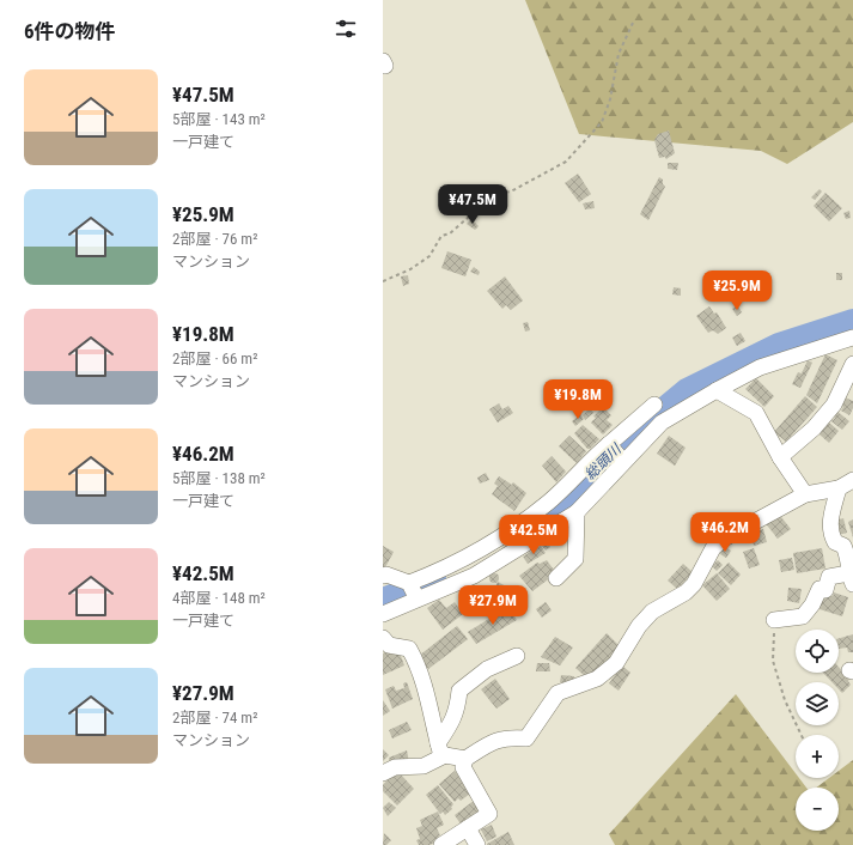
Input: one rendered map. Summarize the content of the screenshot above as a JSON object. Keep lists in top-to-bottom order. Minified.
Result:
{"water":["総頭川"],"page":{"heading":"6件の物件","list":[{"name":"¥47.5M","note":"5部屋 · 143 m² · 一戸建て"},{"name":"¥25.9M","note":"2部屋 · 76 m² · マンション"},{"name":"¥19.8M","note":"2部屋 · 66 m² · マンション"},{"name":"¥46.2M","note":"5部屋 · 138 m² · 一戸建て"},{"name":"¥42.5M","note":"4部屋 · 148 m² · 一戸建て"},{"name":"¥27.9M","note":"2部屋 · 74 m² · マンション"}],"price":["¥47.5M","¥25.9M","¥19.8M","¥46.2M","¥42.5M","¥27.9M"],"map_buttons":["+","−"]}}
